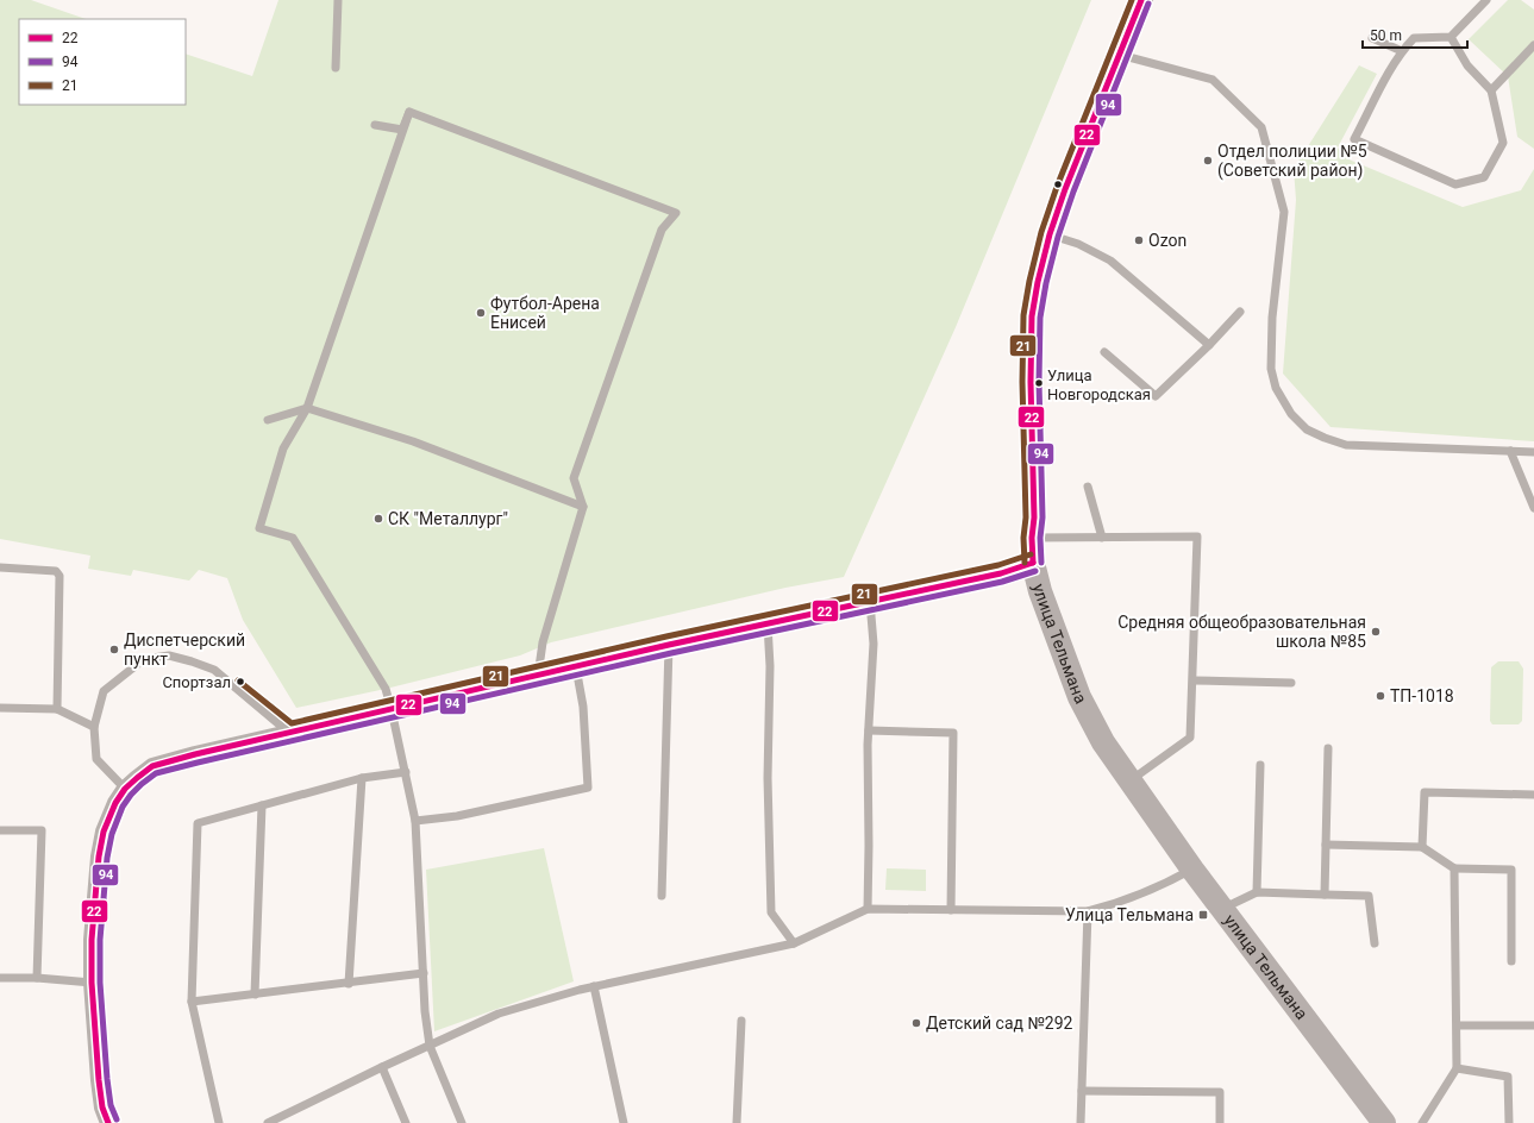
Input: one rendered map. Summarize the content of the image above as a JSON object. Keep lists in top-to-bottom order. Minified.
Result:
{"streets":{"main road":["улица Тельмана"]},"places":{"other":["Отдел полиции №5 (Советский район)","Ozon","Футбол-Арена Енисей","Улица Новгородская","СК \"Металлург\"","Средняя общеобразовательная школа №85","Диспетчерский пункт","Спортзал","ТП-1018","Детский сад №292"],"transit":["Улица Тельмана"]},"lines":["transit line 22","transit line 21","transit line 94"],"legend":["22","94","21"],"scale_bar":"50 m"}
